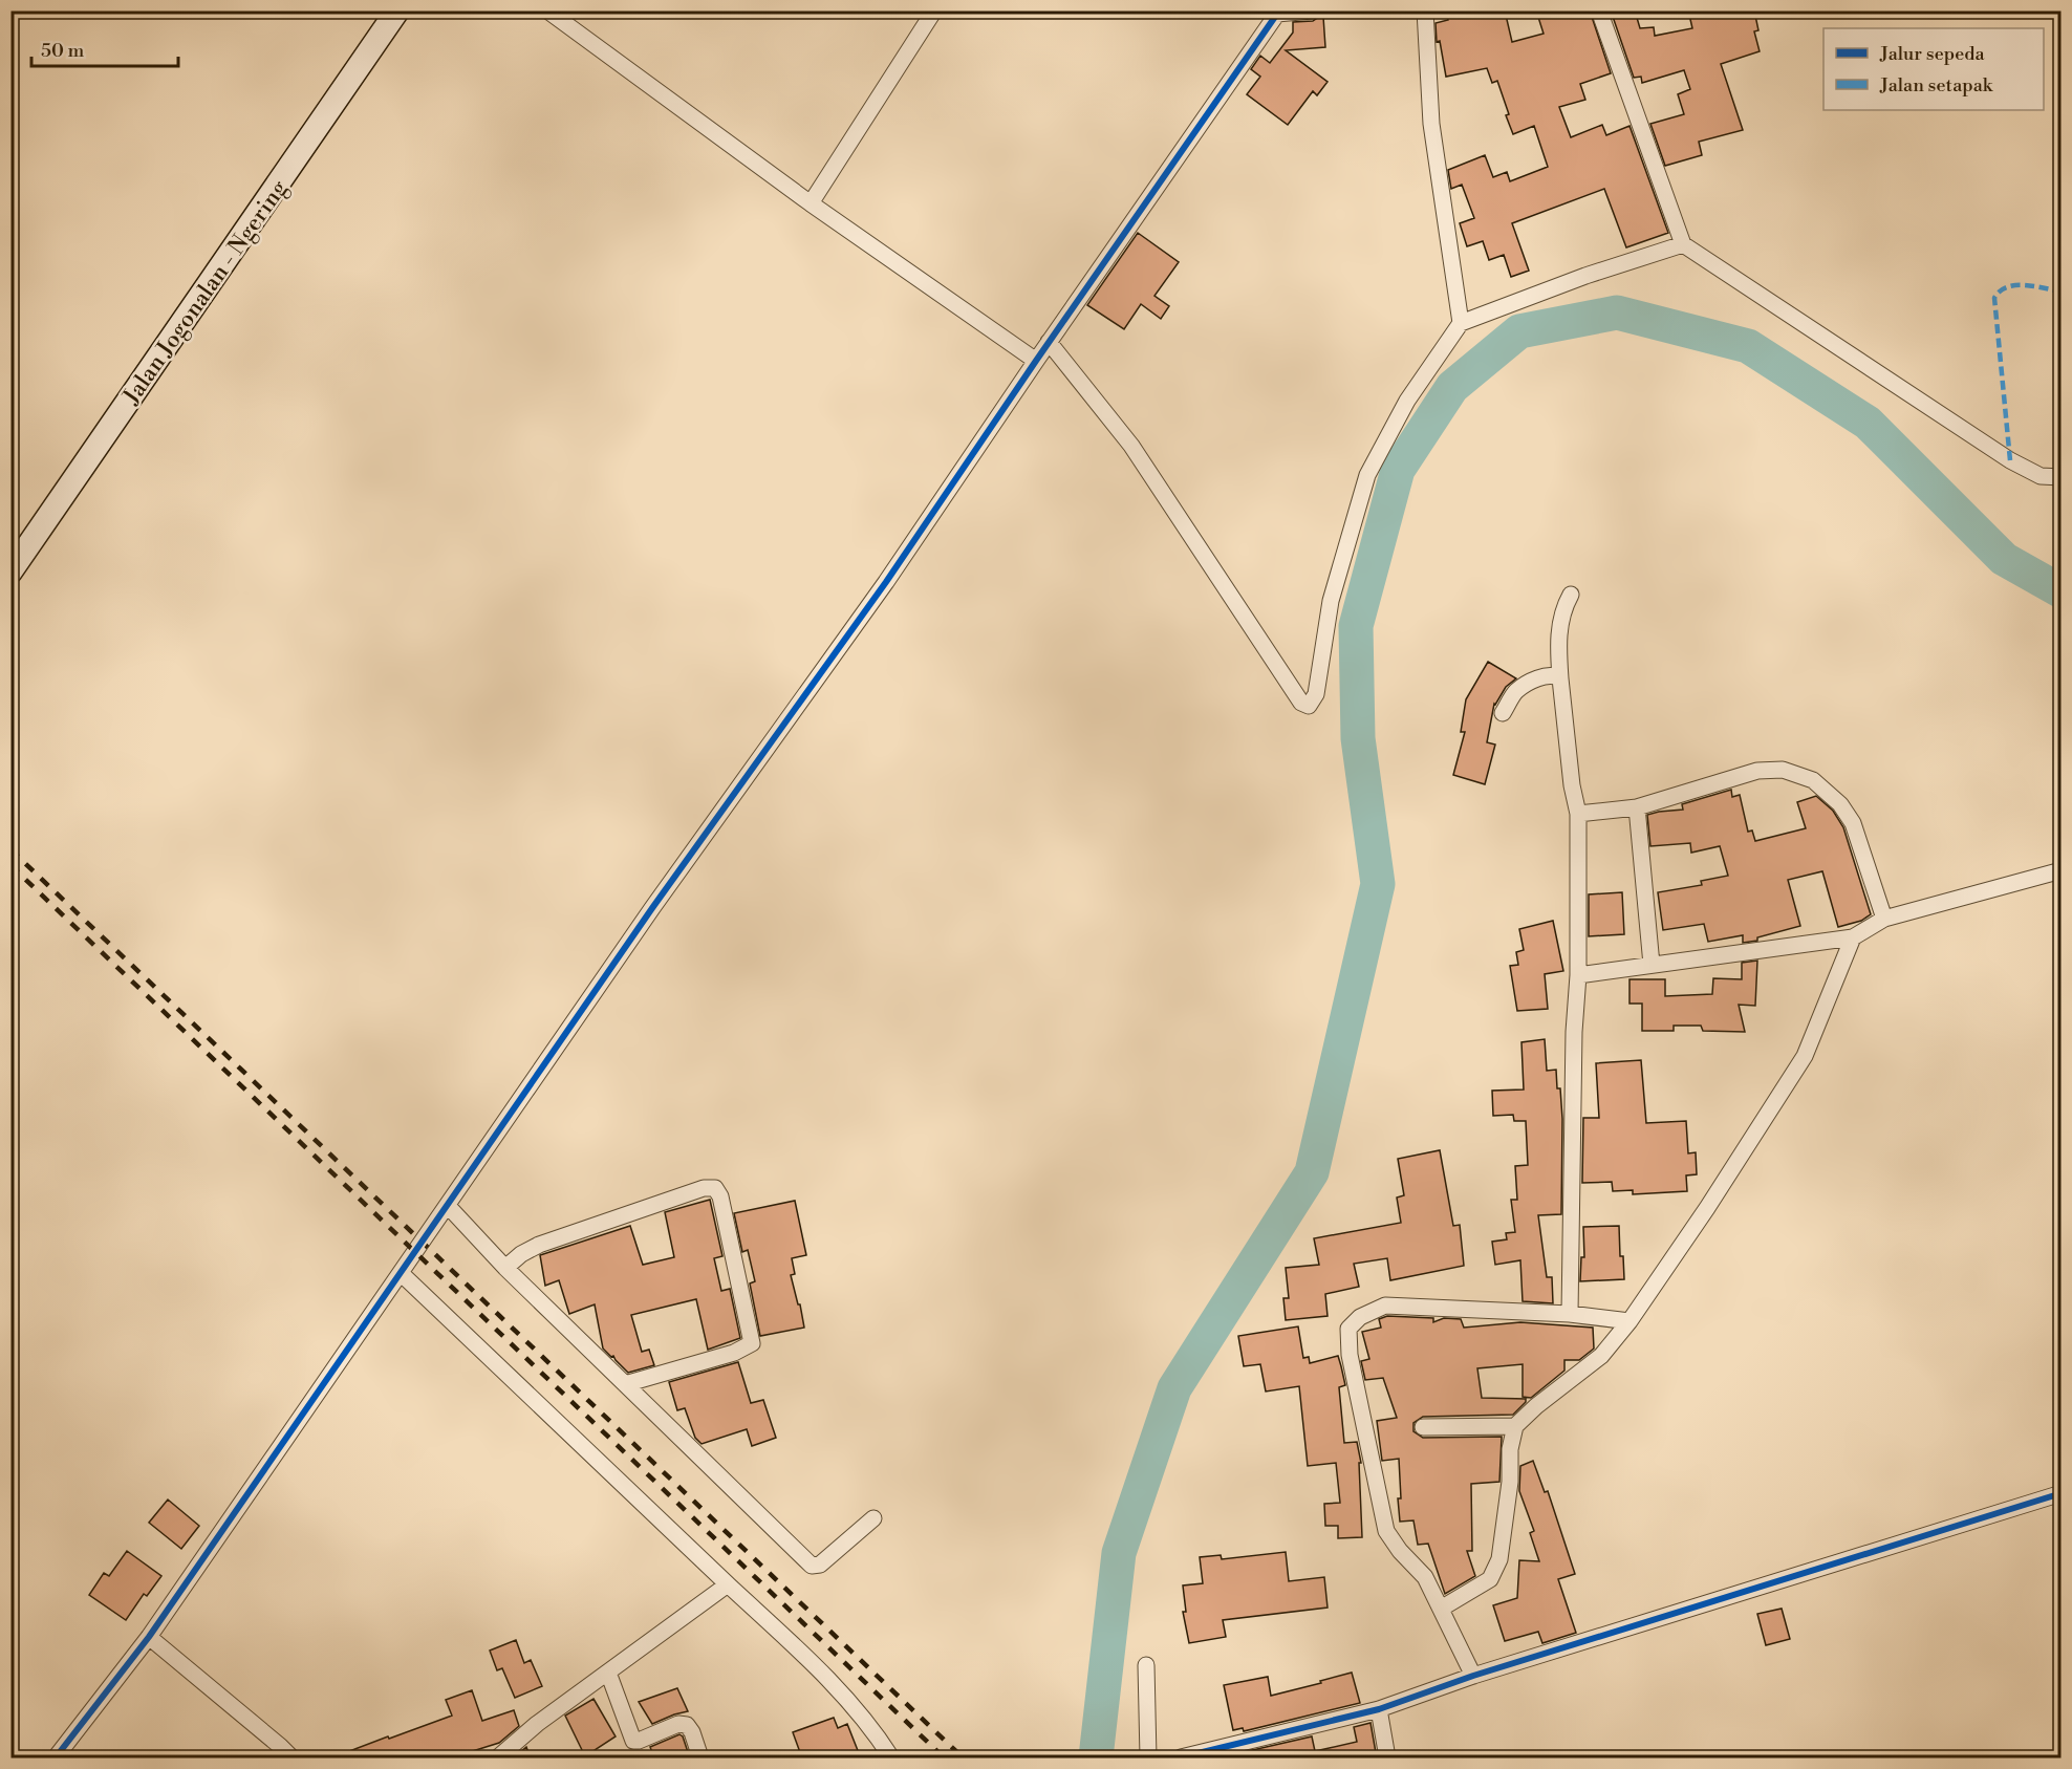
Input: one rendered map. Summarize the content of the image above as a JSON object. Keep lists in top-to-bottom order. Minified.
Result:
{"streets":{"main road":["Jalan Jogonalan - Ngering"]},"legend":["Jalur sepeda","Jalan setapak"],"scale_bar":"50 m"}
